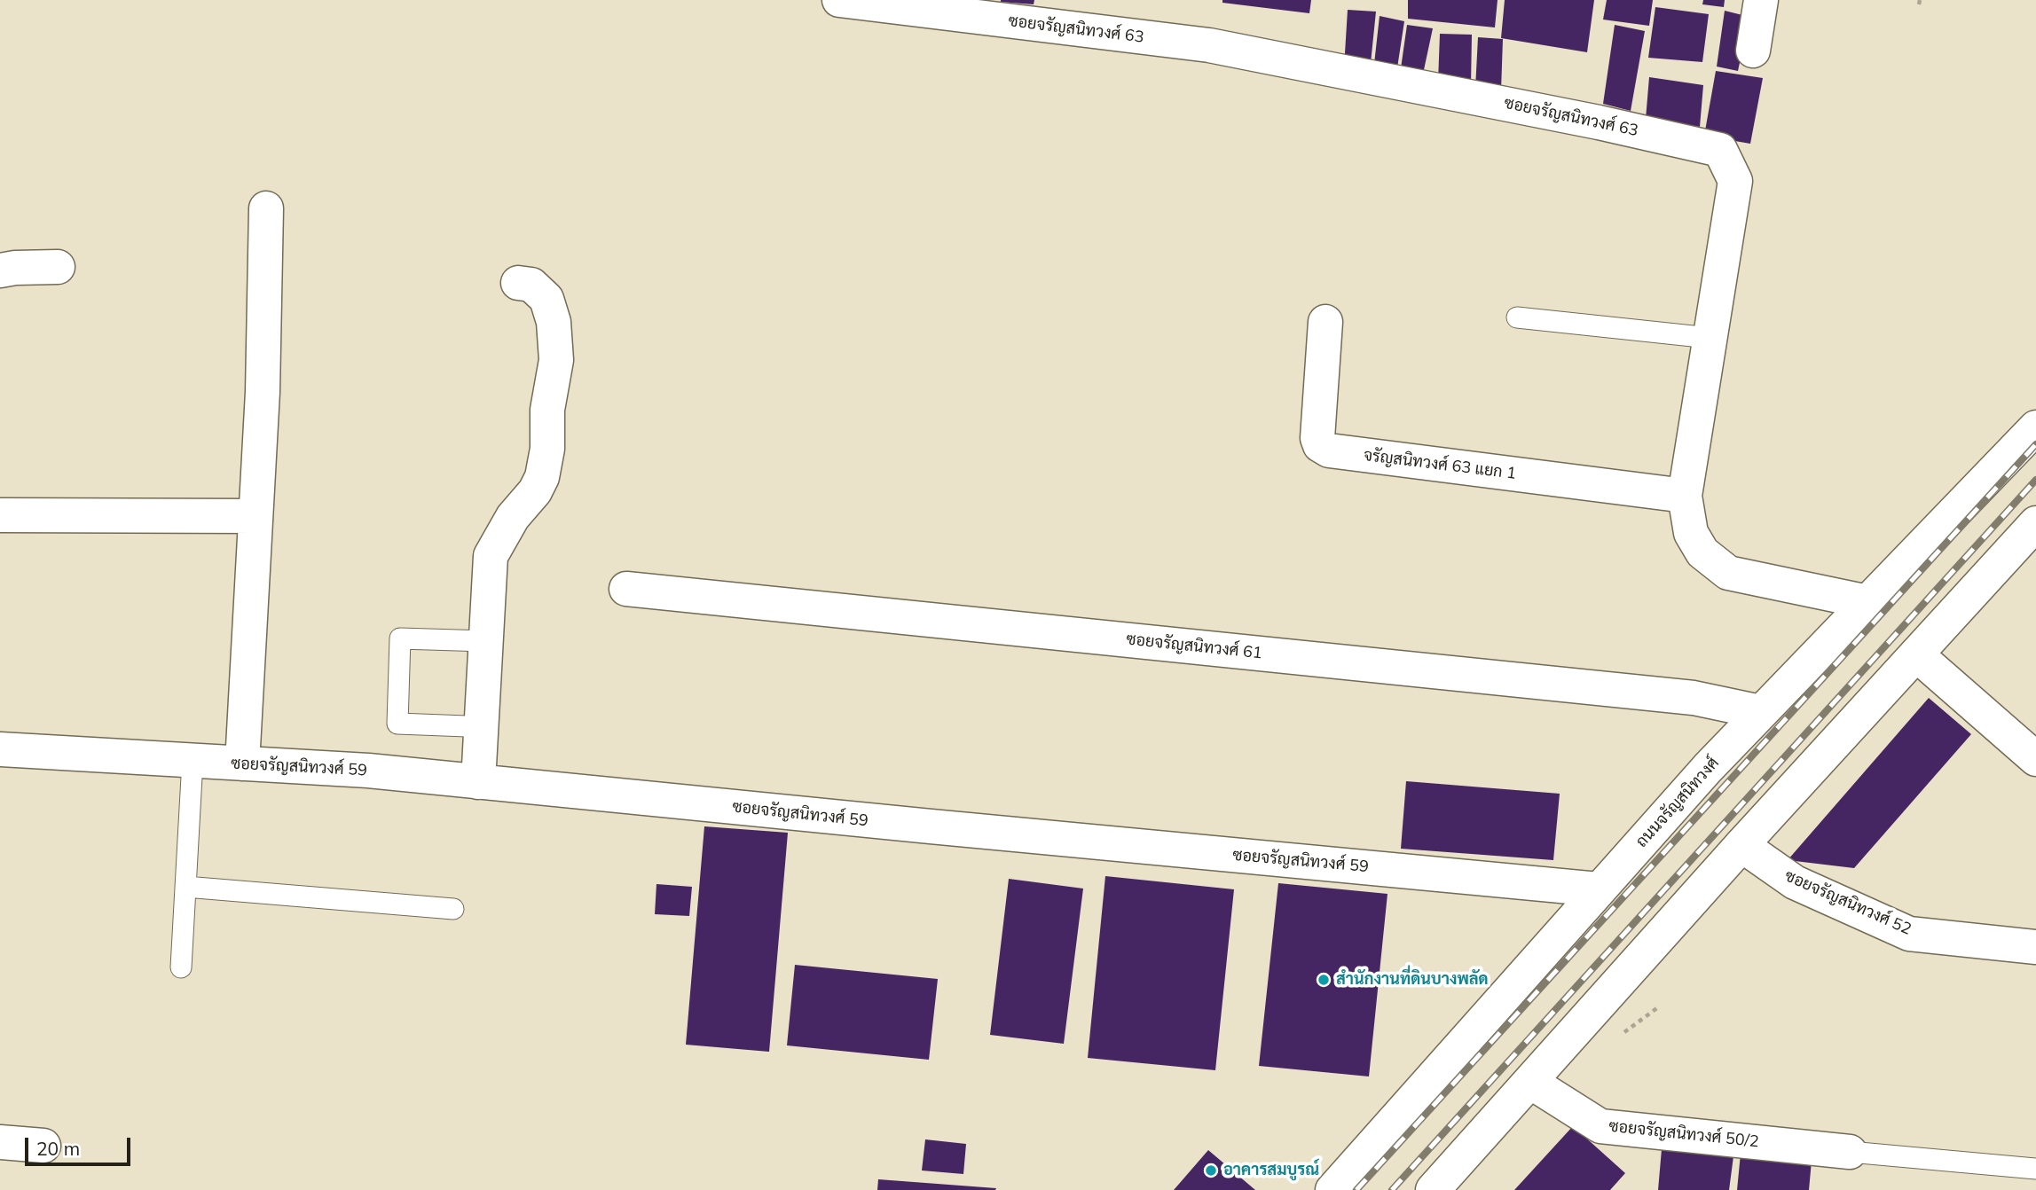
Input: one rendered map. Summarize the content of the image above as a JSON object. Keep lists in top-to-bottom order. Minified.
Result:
{"streets":{"street":["ซอยจรัญสนิทวงศ์ 63","จรัญสนิทวงศ์ 63 แยก 1","ซอยจรัญสนิทวงศ์ 61","ซอยจรัญสนิทวงศ์ 59","ถนนจรัญสนิทวงศ์","ซอยจรัญสนิทวงศ์ 52","ซอยจรัญสนิทวงศ์ 50/2"]},"crossings":[["ซอยจรัญสนิทวงศ์ 63","จรัญสนิทวงศ์ 63 แยก 1"],["ซอยจรัญสนิทวงศ์ 63","ถนนจรัญสนิทวงศ์"],["ซอยจรัญสนิทวงศ์ 61","ถนนจรัญสนิทวงศ์"],["ซอยจรัญสนิทวงศ์ 59","ถนนจรัญสนิทวงศ์"]],"places":["สำนักงานที่ดินบางพลัด","อาคารสมบูรณ์"],"scale_bar":"20 m"}
